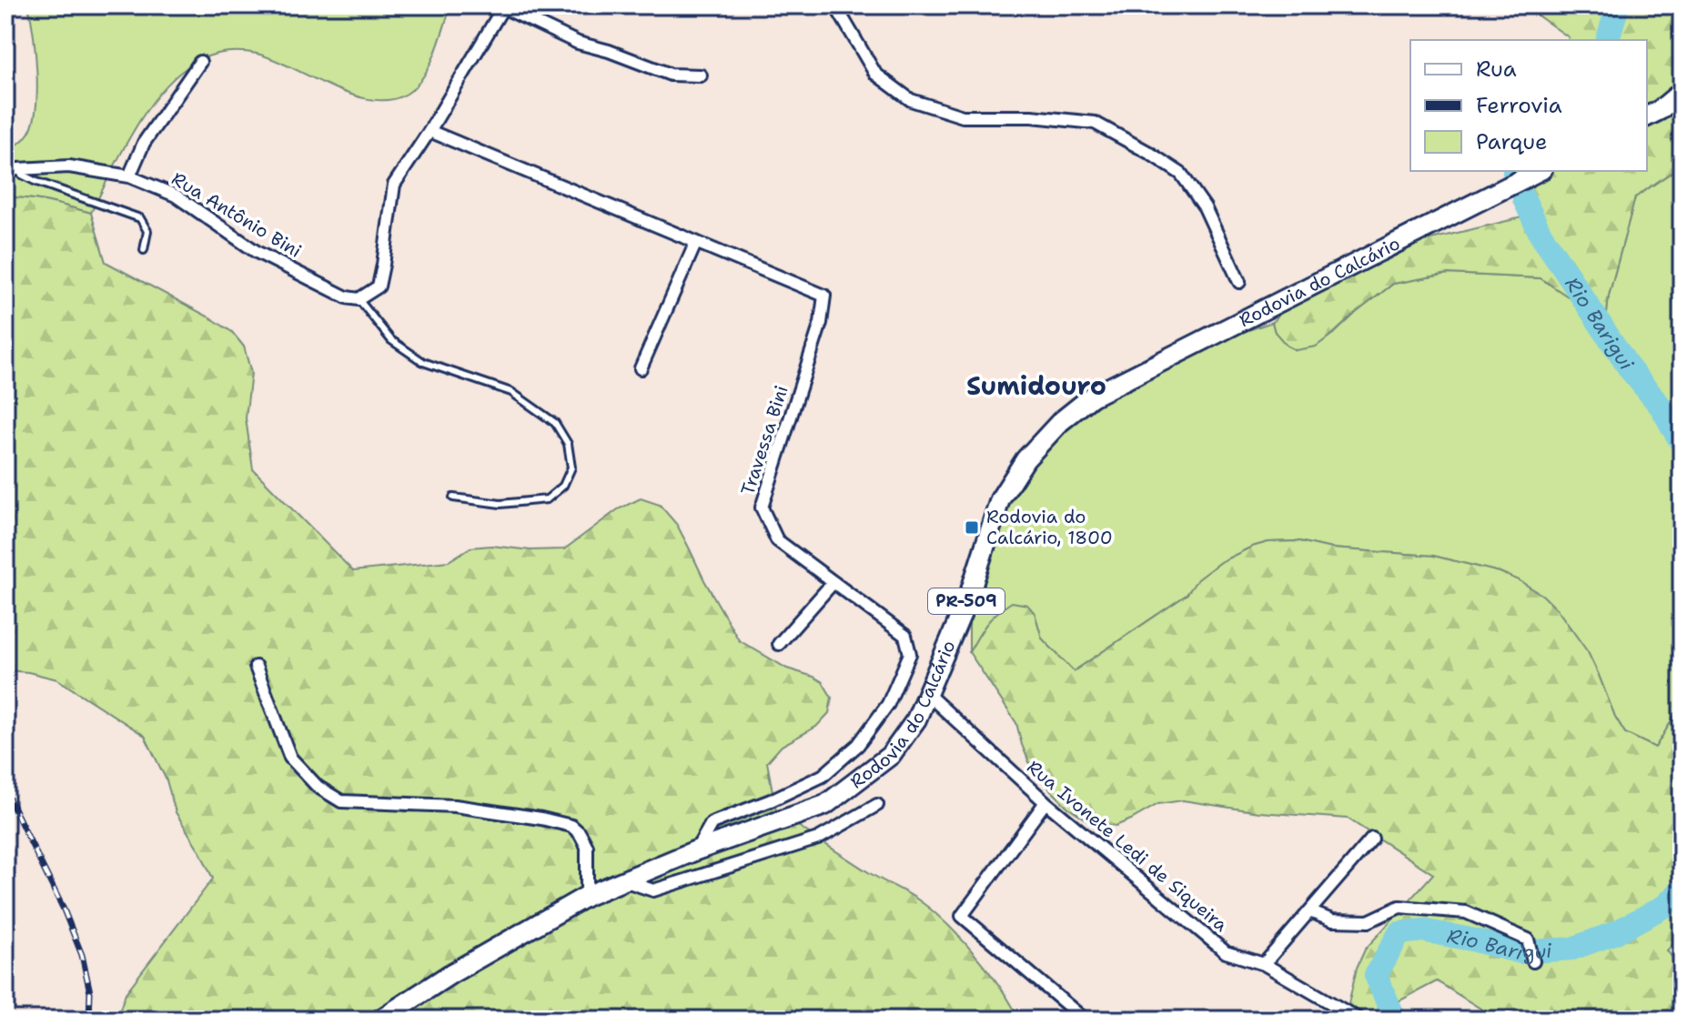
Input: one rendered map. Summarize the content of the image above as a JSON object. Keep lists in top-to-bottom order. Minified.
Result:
{"streets":{"main road":["Rodovia do Calcário","PR-509"],"street":["Rua Antônio Bini","Travessa Bini","Rua Ivonete Ledi de Siqueira"]},"crossings":[["Rodovia do Calcário","Travessa Bini"],["Rodovia do Calcário","Rua Ivonete Ledi de Siqueira"]],"districts":["Sumidouro"],"water":["Rio Barigui"],"places":{"transit":["Rodovia do Calcário, 1800"]},"legend":["Rua","Ferrovia","Parque"]}
